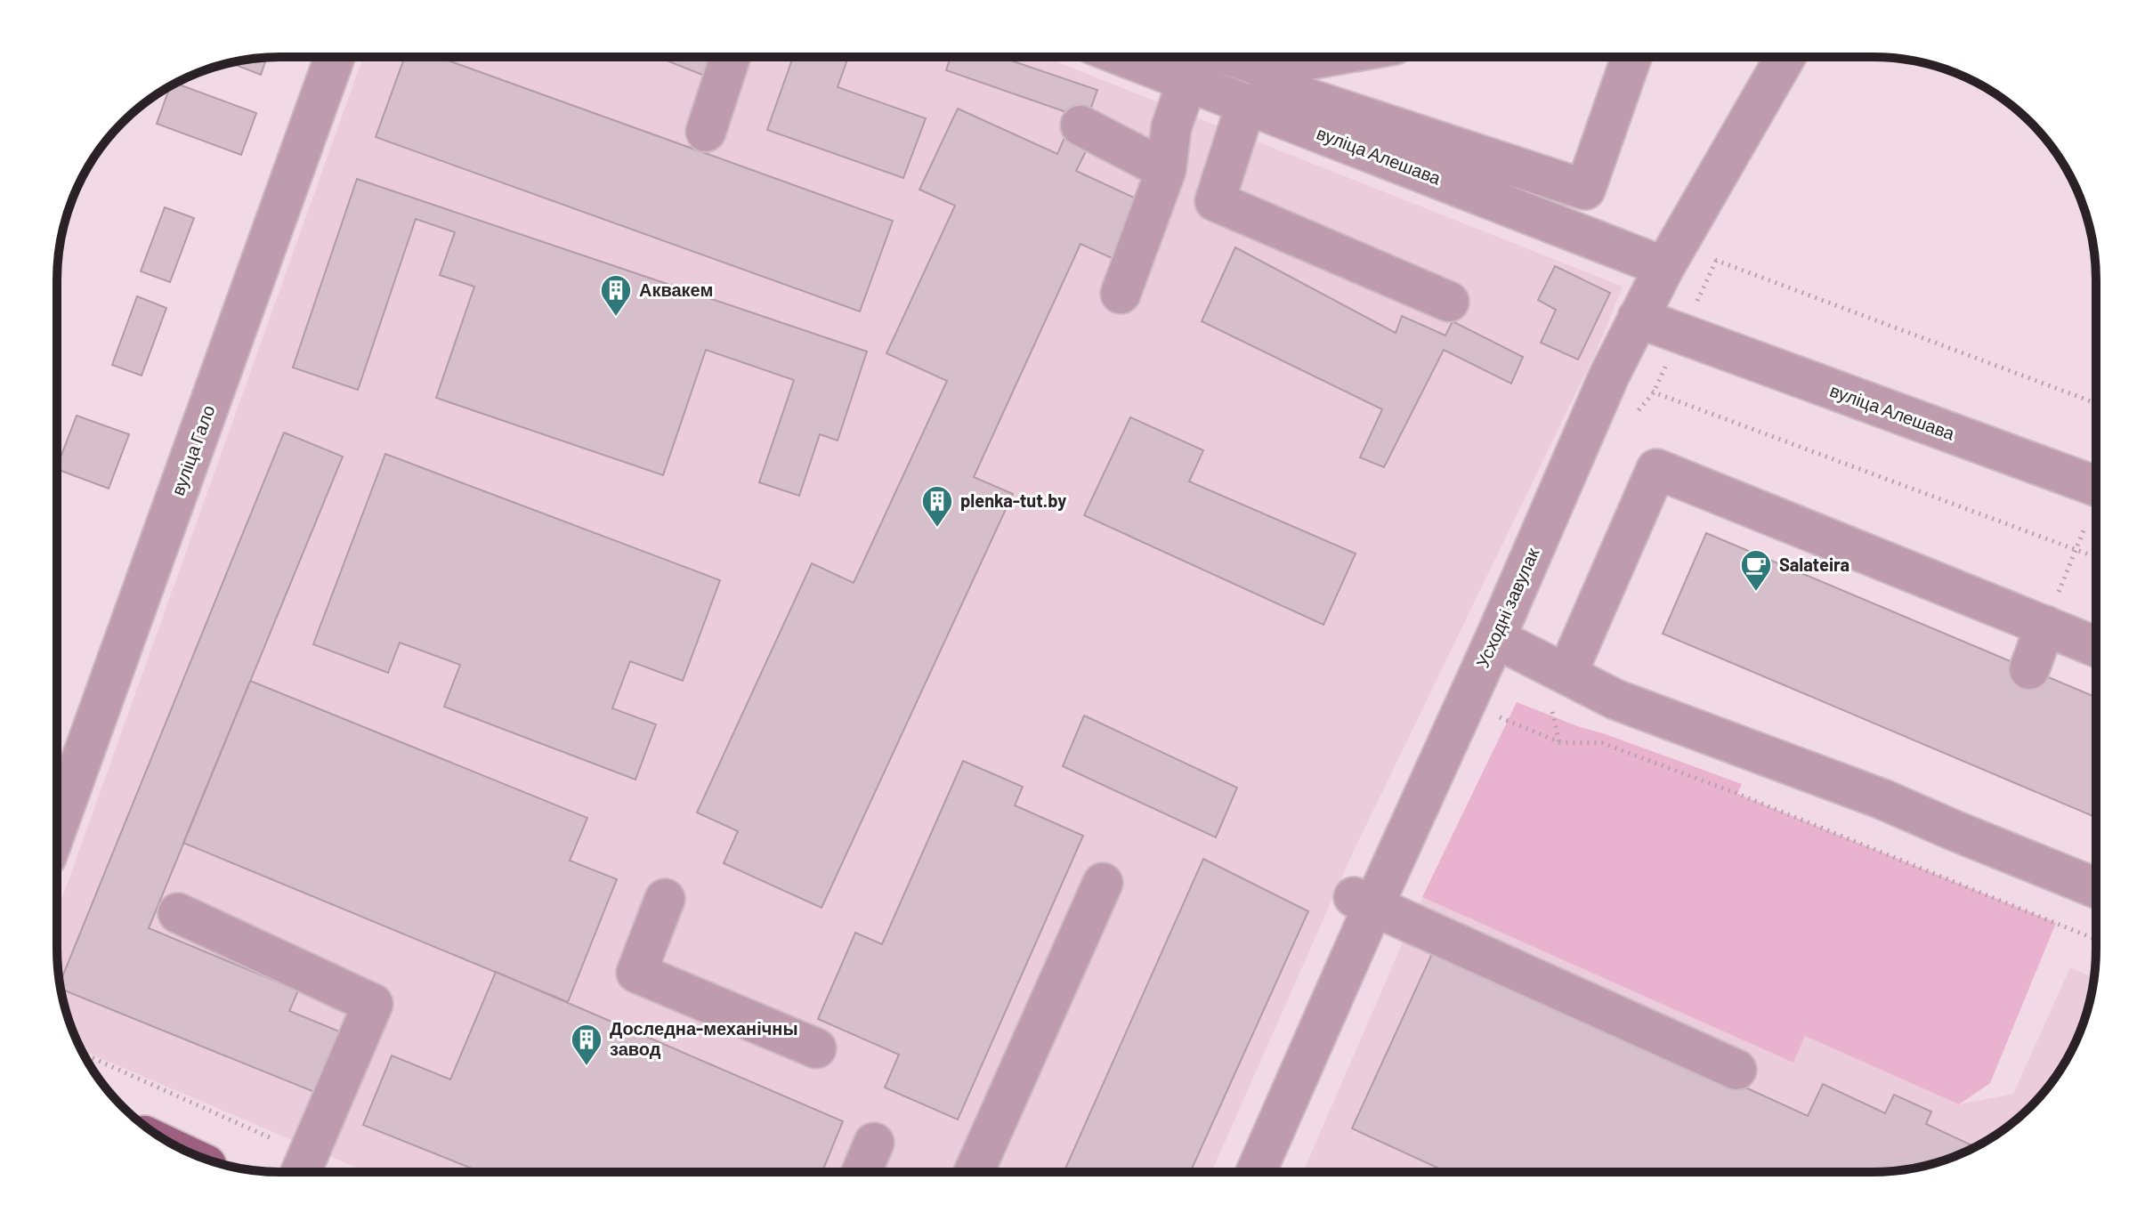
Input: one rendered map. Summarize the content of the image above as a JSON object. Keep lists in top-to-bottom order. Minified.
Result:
{"streets":{"street":["вуліца Алешава","вуліца Гало","Усходні завулак"]},"crossings":[["вуліца Алешава","Усходні завулак"]],"places":{"building":["Аквакем","plenka-tut.by","Доследна-механічны завод"],"cafe":["Salateira"]}}
